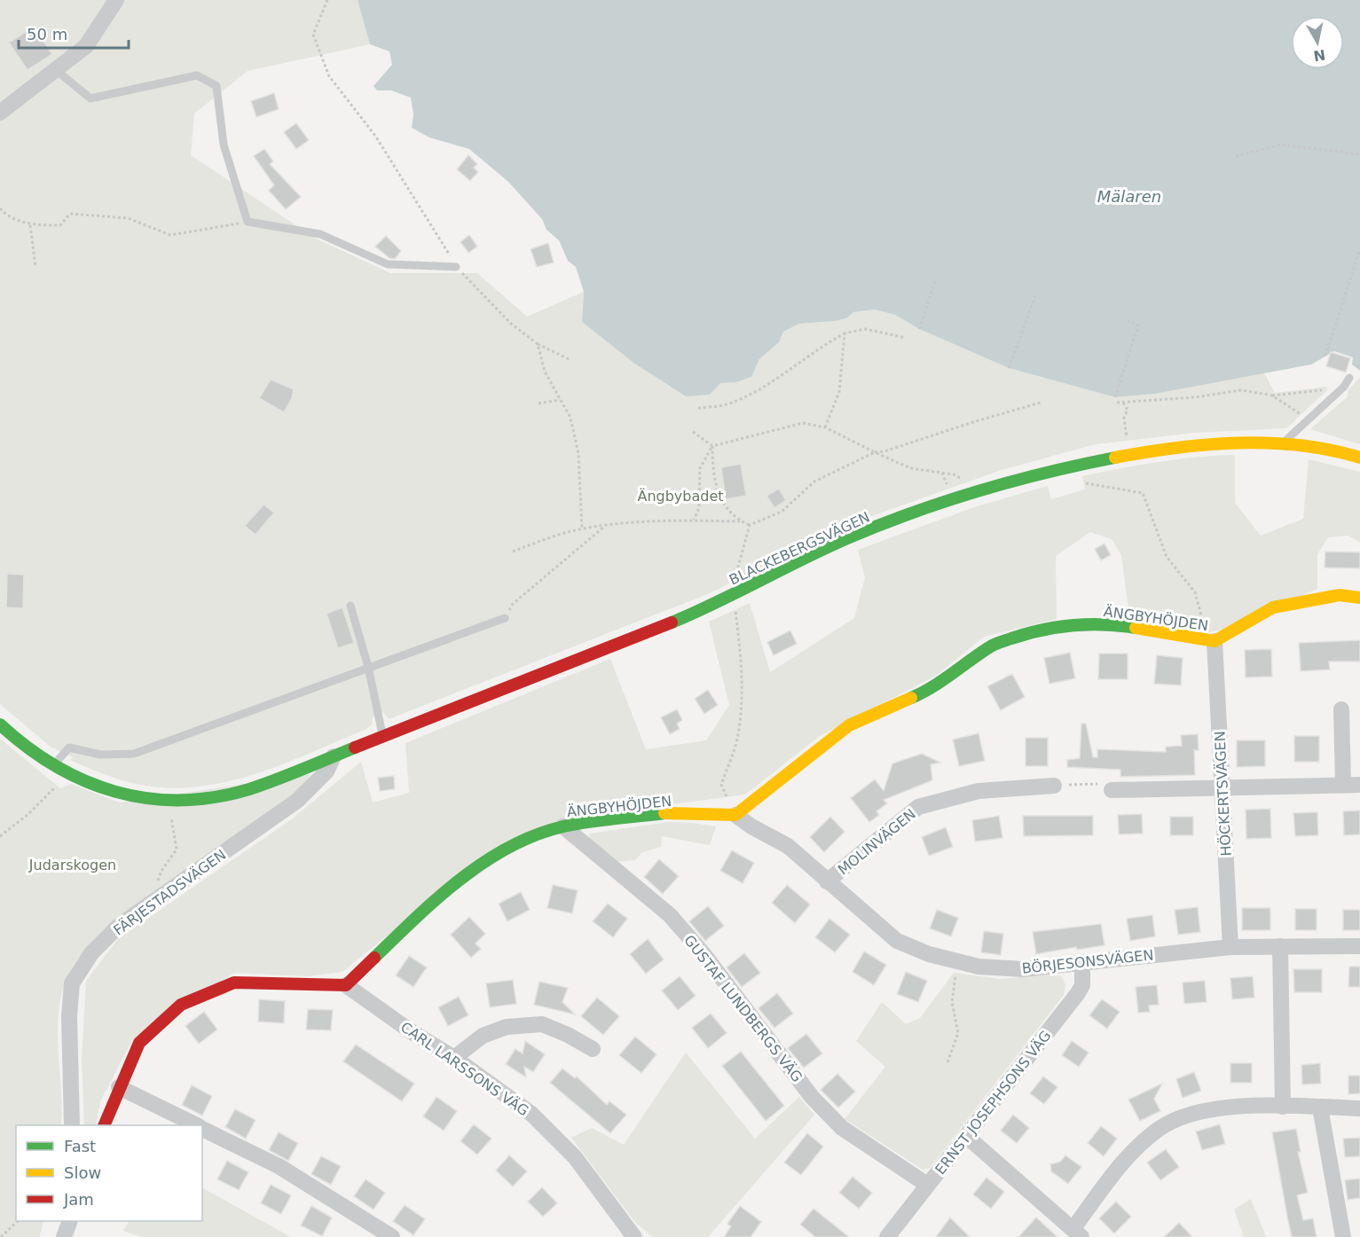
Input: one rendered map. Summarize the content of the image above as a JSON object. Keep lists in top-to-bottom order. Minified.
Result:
{"streets":{"street":["BLACKEBERGSVÄGEN","ÄNGBYHÖJDEN","HÖCKERTSVÄGEN","MOLINVÄGEN","FÄRJESTADSVÄGEN","BÖRJESONSVÄGEN","GUSTAF LUNDBERGS VÄG","CARL LARSSONS VÄG","ERNST JOSEPHSONS VÄG"]},"crossings":[["BLACKEBERGSVÄGEN","FÄRJESTADSVÄGEN"],["ÄNGBYHÖJDEN","HÖCKERTSVÄGEN"],["ÄNGBYHÖJDEN","BÖRJESONSVÄGEN"],["ÄNGBYHÖJDEN","GUSTAF LUNDBERGS VÄG"],["ÄNGBYHÖJDEN","CARL LARSSONS VÄG"],["HÖCKERTSVÄGEN","BÖRJESONSVÄGEN"],["MOLINVÄGEN","BÖRJESONSVÄGEN"],["BÖRJESONSVÄGEN","ERNST JOSEPHSONS VÄG"],["GUSTAF LUNDBERGS VÄG","ERNST JOSEPHSONS VÄG"]],"water":["Mälaren"],"parks":["Ängbybadet","Judarskogen"],"legend":["Fast","Slow","Jam"],"scale_bar":"50 m","north":"bottom"}
